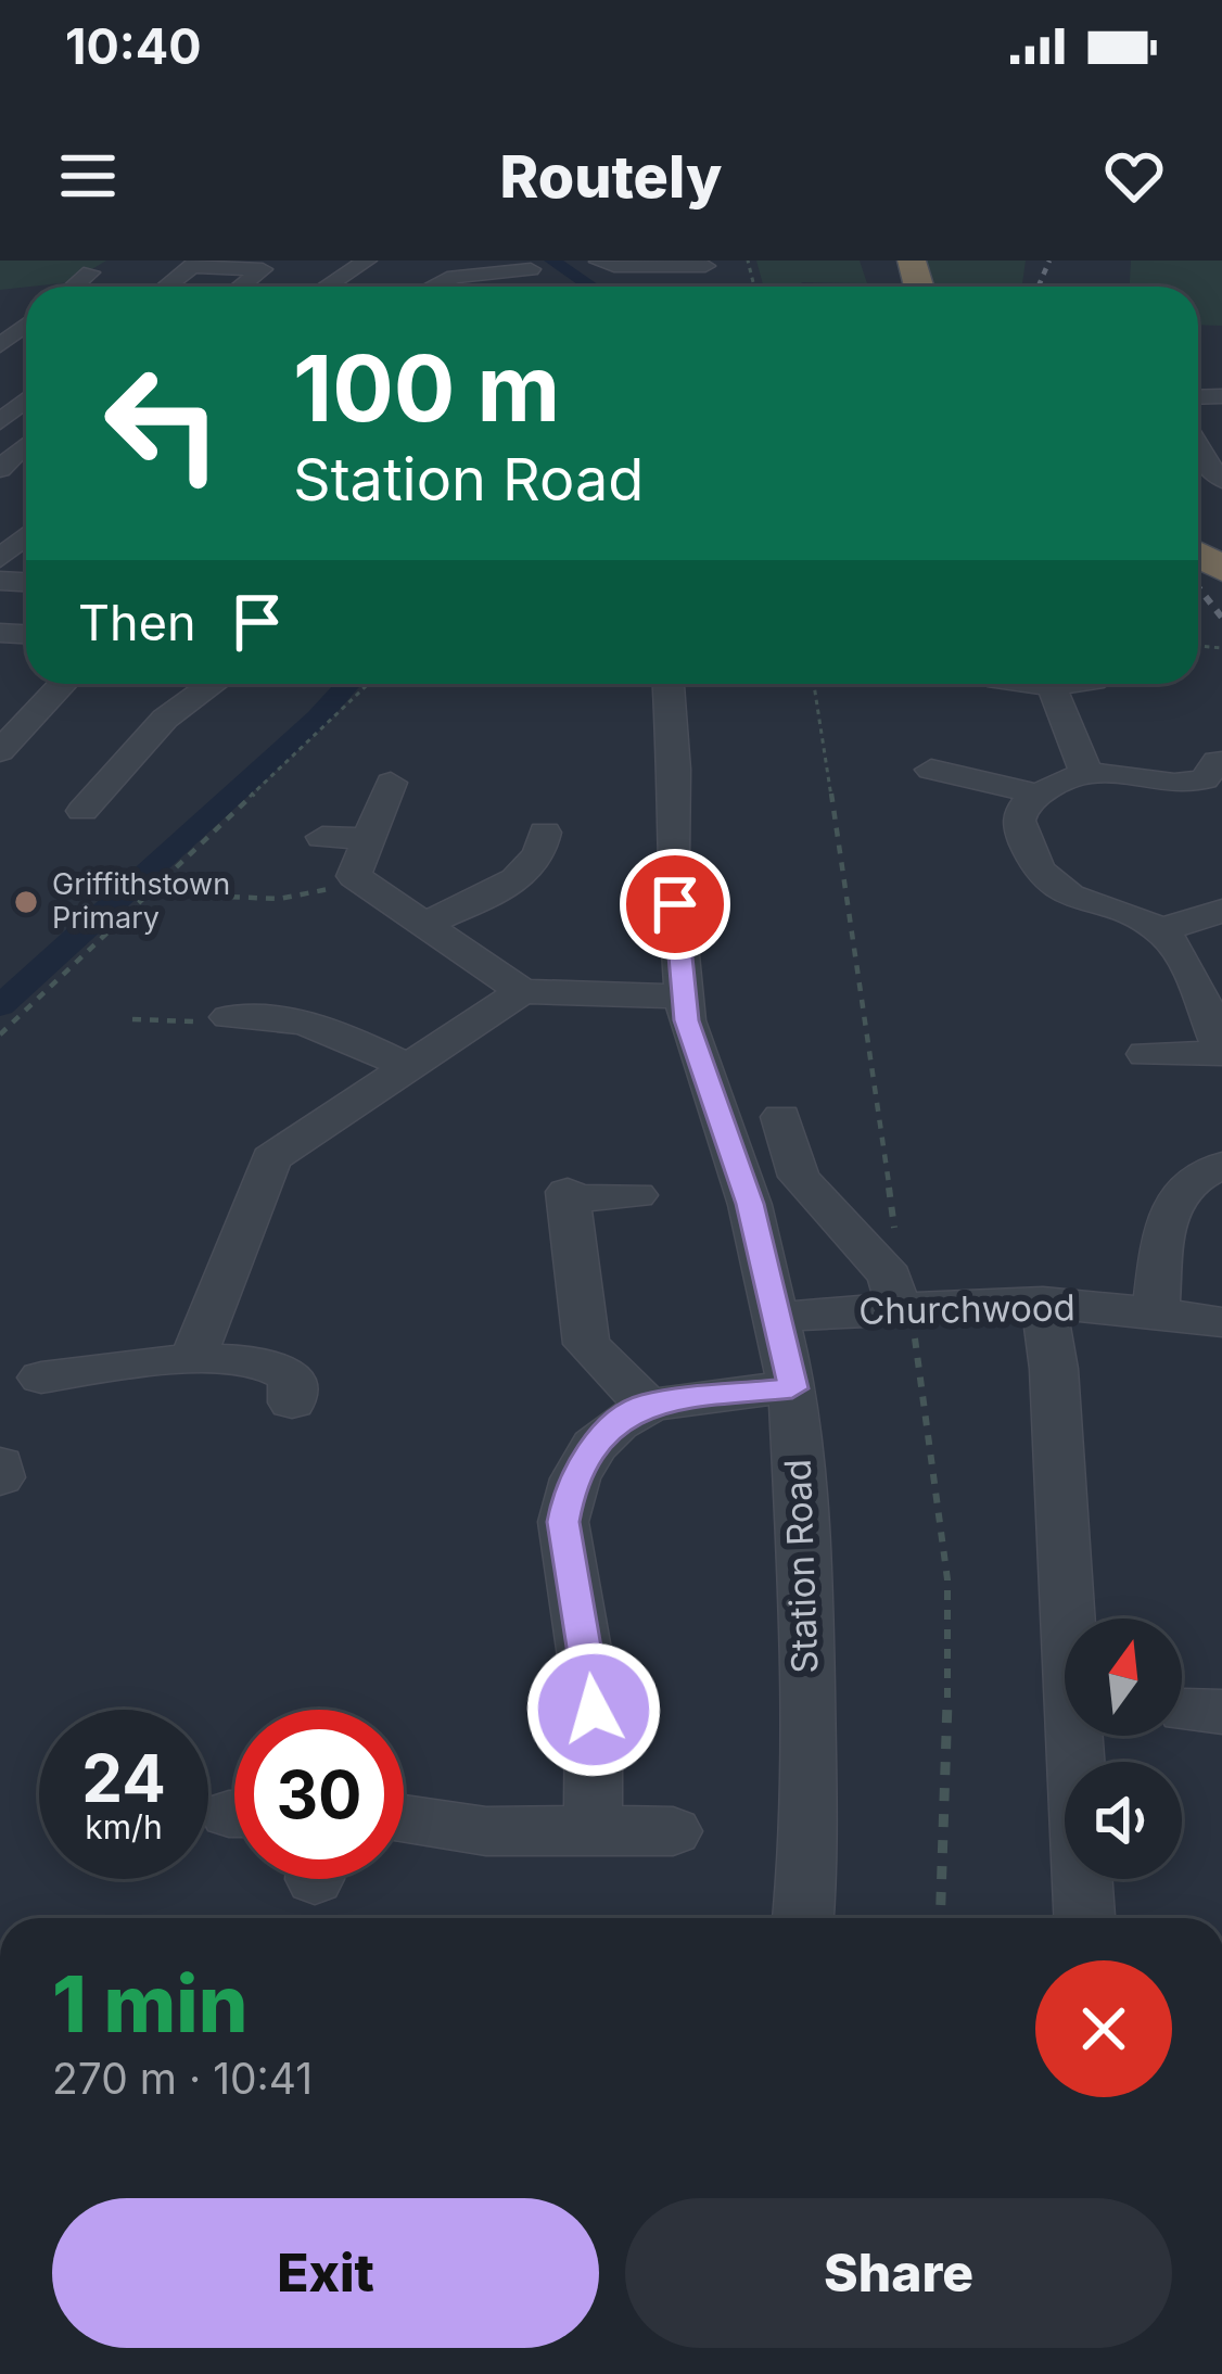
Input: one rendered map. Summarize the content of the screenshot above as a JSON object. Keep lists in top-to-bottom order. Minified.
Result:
{"streets":{"street":["Churchwood","Station Road"]},"crossings":[["Churchwood","Station Road"]],"places":["Griffithstown Primary"],"north":"top","page":{"status":"10:40","header":"Routely","turn":["100 m","Station Road"],"then":"Then","speed":"24 km/h","limit":"30","heading":["1 min","270 m · 10:41"],"buttons":["Exit","Share"]}}
